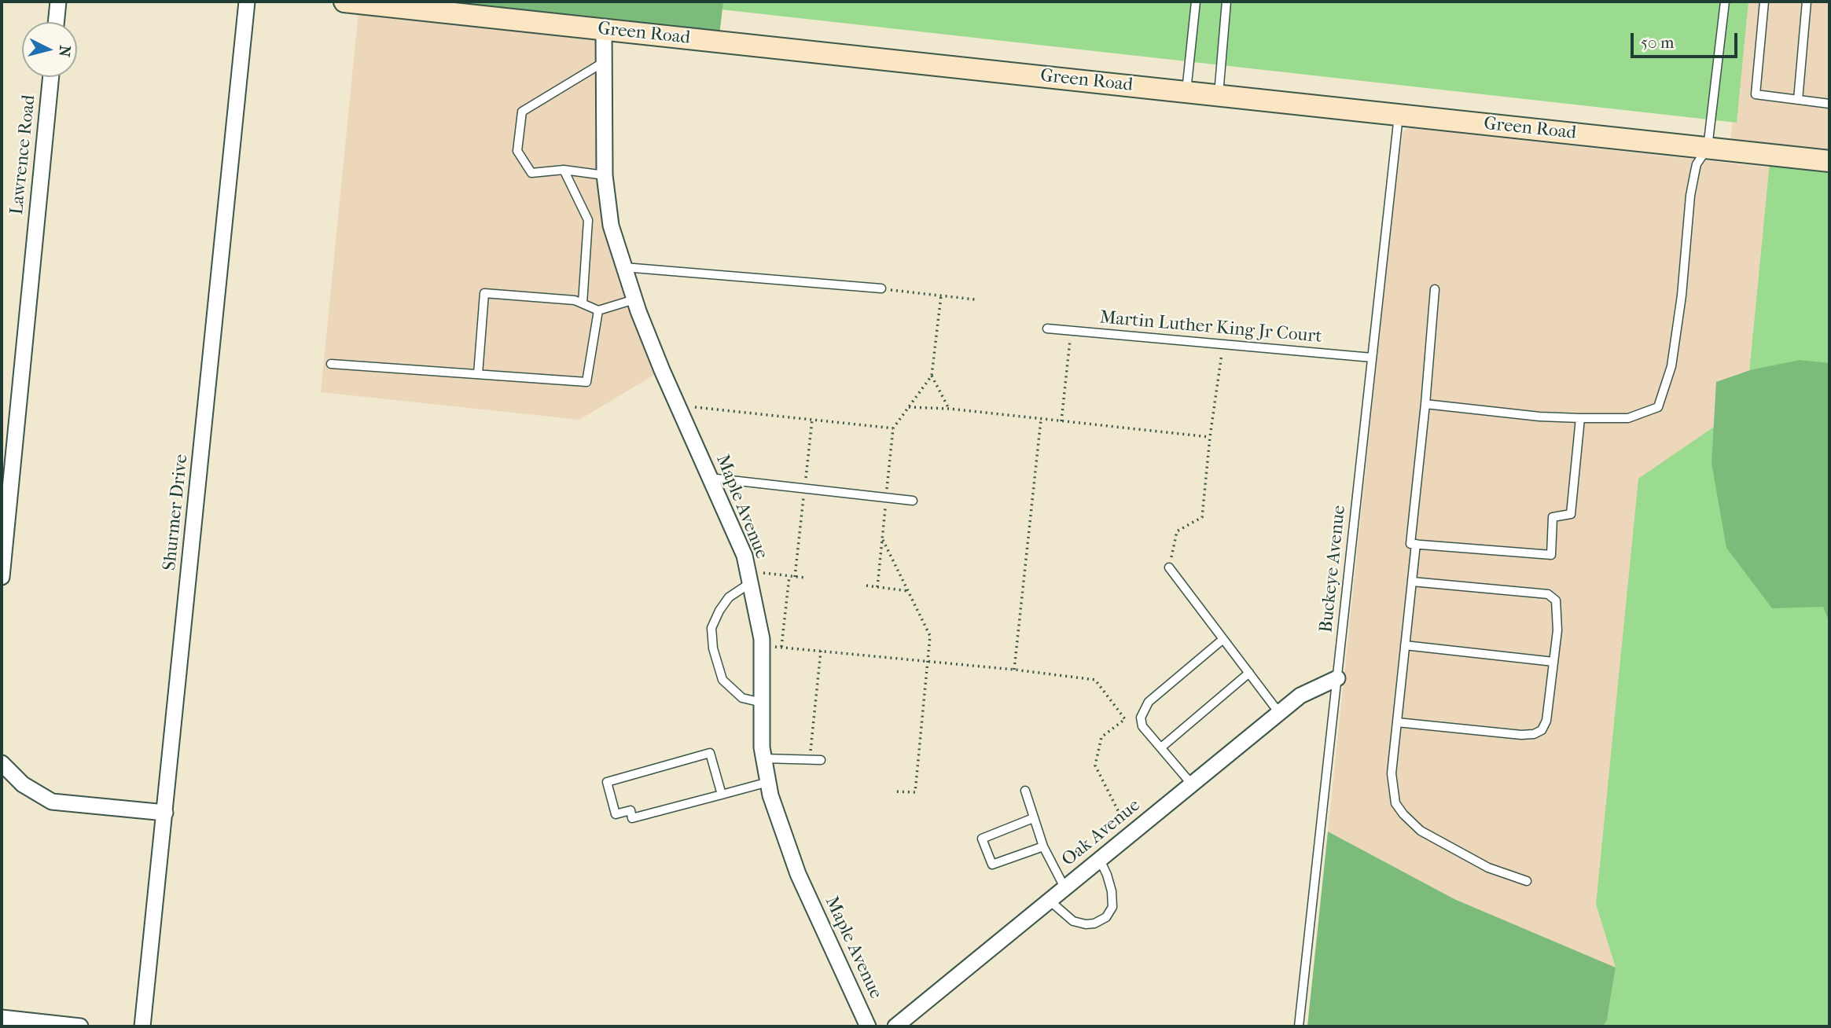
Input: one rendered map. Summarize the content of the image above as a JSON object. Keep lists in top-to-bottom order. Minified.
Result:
{"streets":{"main road":["Green Road"],"street":["Lawrence Road","Maple Avenue","Shurmer Drive","Oak Avenue"],"lane":["Martin Luther King Jr Court","Buckeye Avenue"]},"crossings":[["Green Road","Maple Avenue"],["Green Road","Buckeye Avenue"],["Martin Luther King Jr Court","Buckeye Avenue"],["Buckeye Avenue","Oak Avenue"]],"scale_bar":"50 m","north":"right"}
